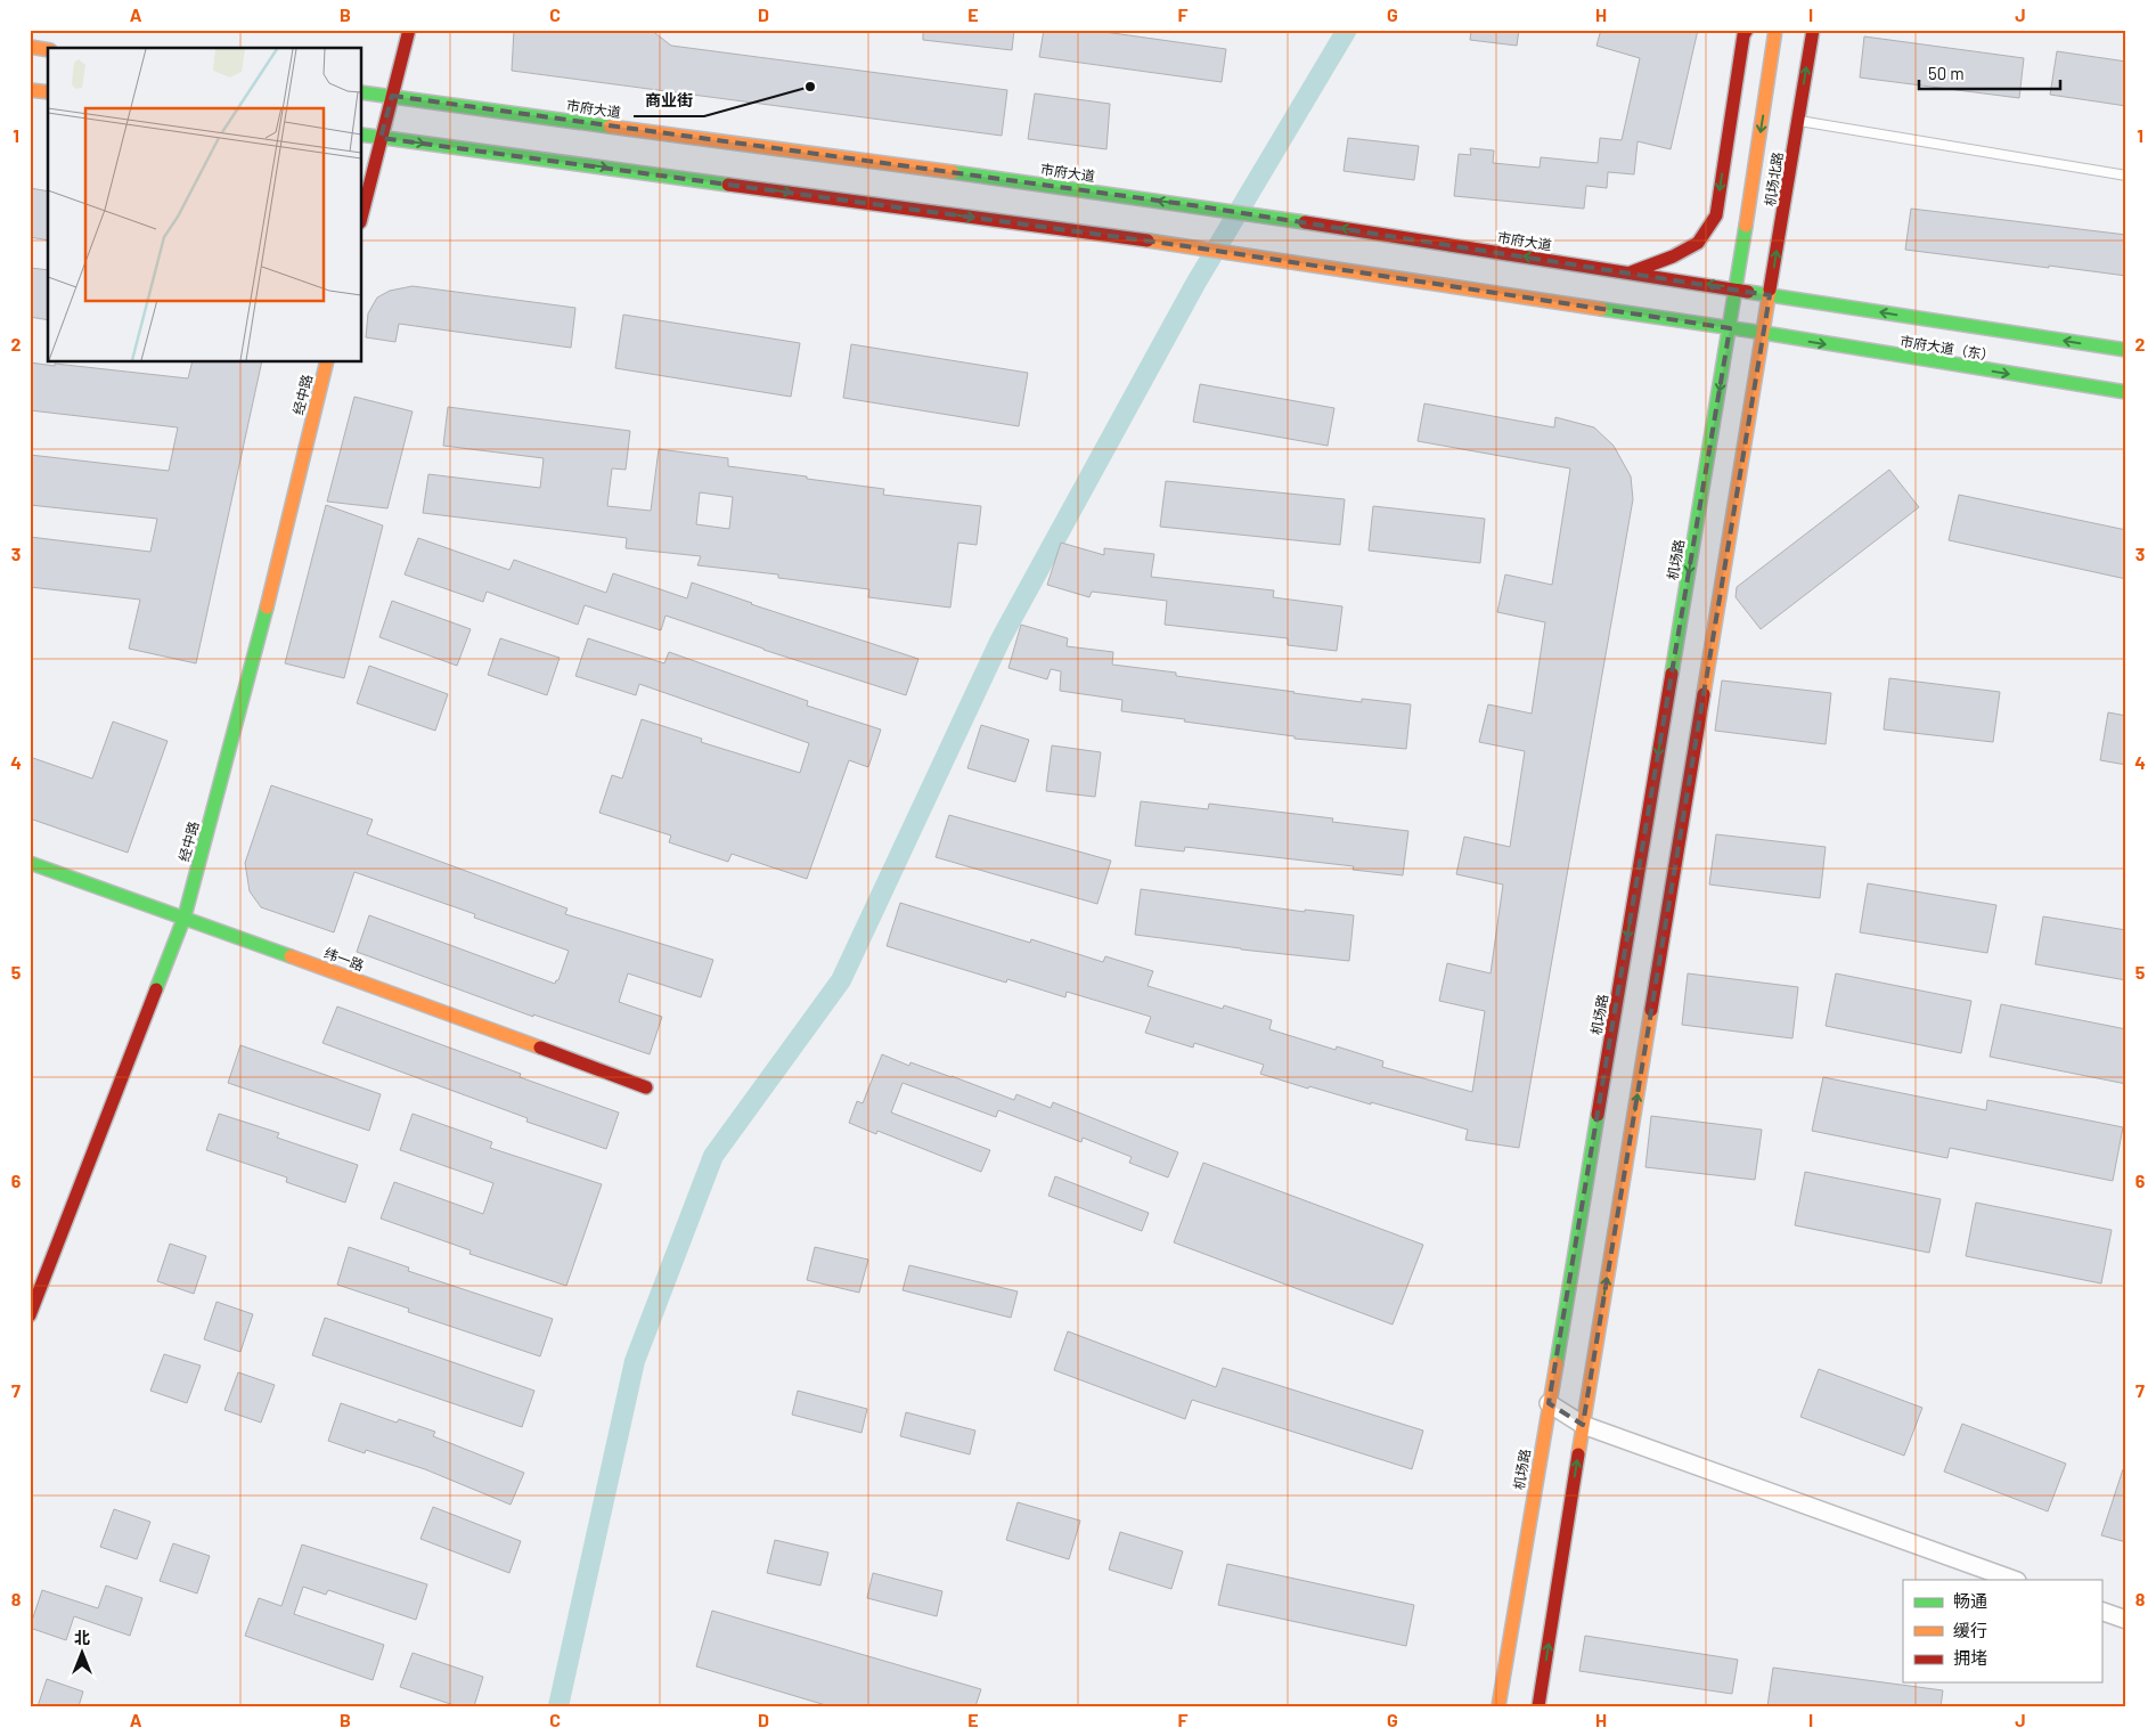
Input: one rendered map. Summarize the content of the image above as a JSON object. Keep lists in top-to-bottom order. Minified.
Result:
{"streets":{"main road":["市府大道","机场北路","市府大道（东）","经中路","机场路","纬一路"]},"crossings":[["市府大道","机场北路"],["市府大道","市府大道（东）"],["机场北路","市府大道（东）"],["机场北路","机场路"],["经中路","纬一路"]],"places":["商业街"],"legend":["畅通","缓行","拥堵"],"scale_bar":"50 m","north":"top","grid":{"columns":["A","B","C","D","E","F","G","H","I","J"],"rows":["1","2","3","4","5","6","7","8"]}}
